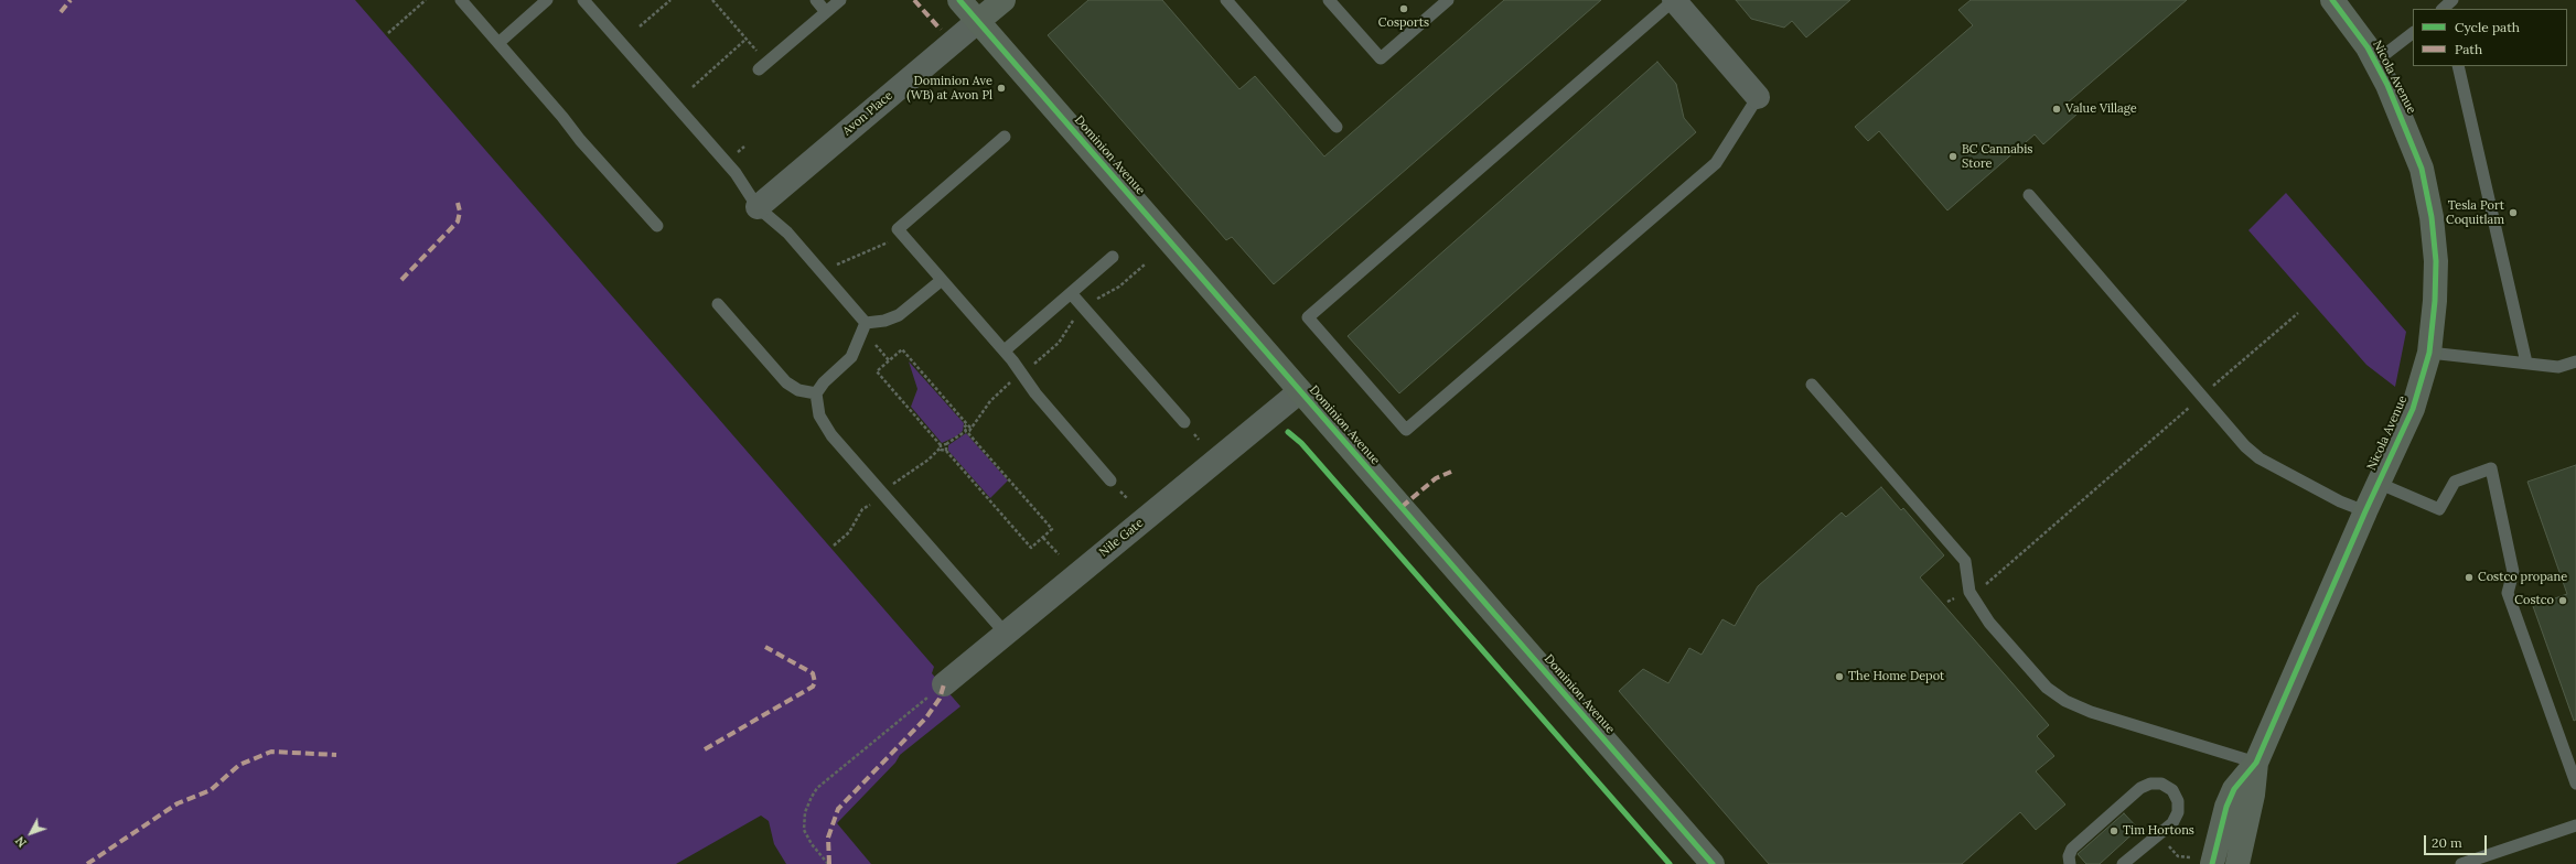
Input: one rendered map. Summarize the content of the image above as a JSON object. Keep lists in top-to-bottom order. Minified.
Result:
{"streets":{"main road":["Nicola Avenue","Dominion Avenue"],"street":["Avon Place","Nile Gate"]},"crossings":[["Avon Place","Dominion Avenue"],["Dominion Avenue","Nile Gate"]],"places":["Cosports","Dominion Ave (WB) at Avon Pl","Value Village","BC Cannabis Store","Tesla Port Coquitlam","Costco propane","Costco","The Home Depot","Tim Hortons"],"legend":["Cycle path","Path"],"scale_bar":"20 m","north":"bottom left"}
